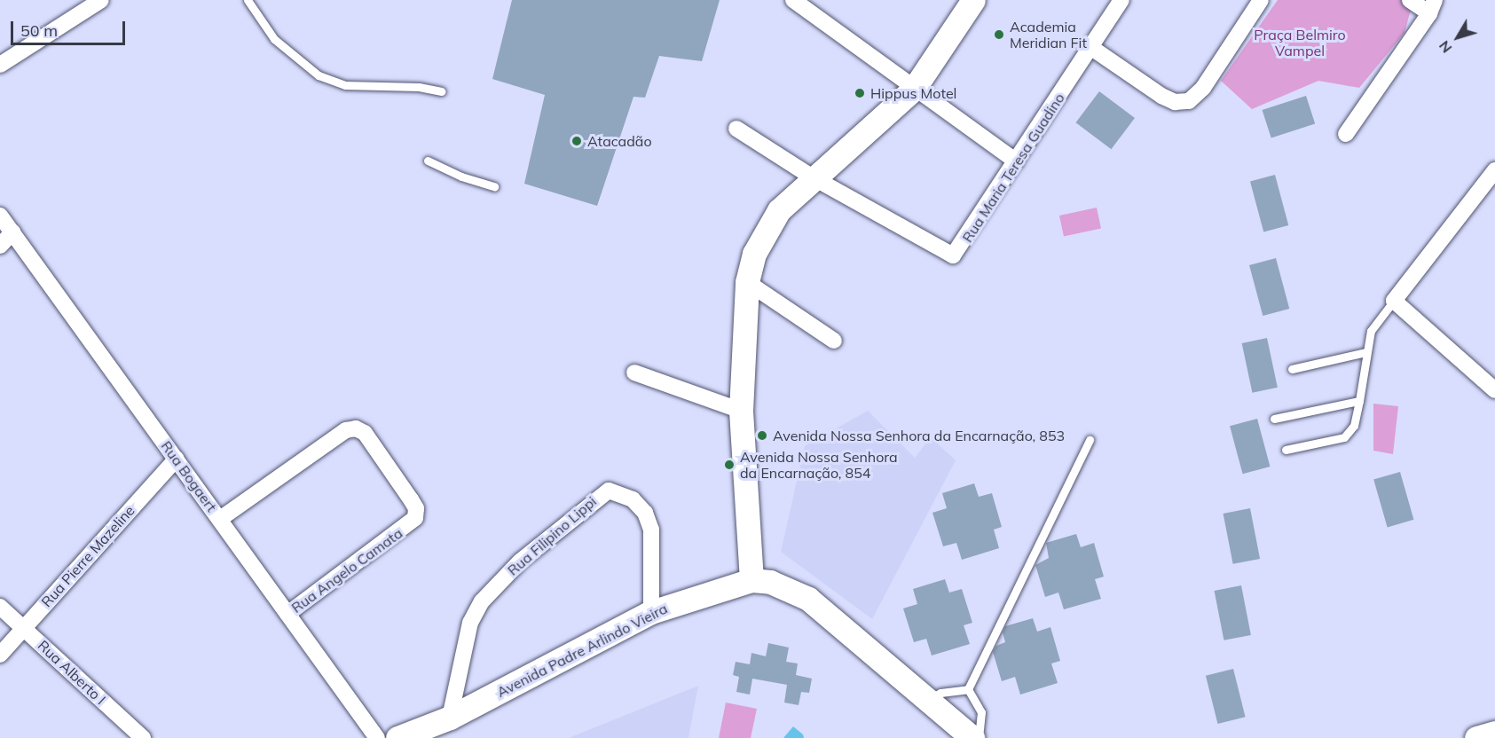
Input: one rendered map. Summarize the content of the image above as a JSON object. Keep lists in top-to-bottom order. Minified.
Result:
{"streets":{"main road":["Avenida Padre Arlindo Vieira"],"street":["Rua Maria Teresa Guadino","Rua Bogaert","Rua Filipino Lippi","Rua Pierre Mazeline","Rua Angelo Camata","Rua Alberto I"]},"crossings":[["Rua Bogaert","Rua Pierre Mazeline"],["Rua Bogaert","Rua Angelo Camata"],["Rua Filipino Lippi","Avenida Padre Arlindo Vieira"],["Rua Pierre Mazeline","Rua Alberto I"]],"parks":["Praça Belmiro Vampel"],"places":["Academia Meridian Fit","Hippus Motel","Atacadão","Avenida Nossa Senhora da Encarnação, 853","Avenida Nossa Senhora da Encarnação, 854"],"scale_bar":"50 m","north":"bottom left"}
